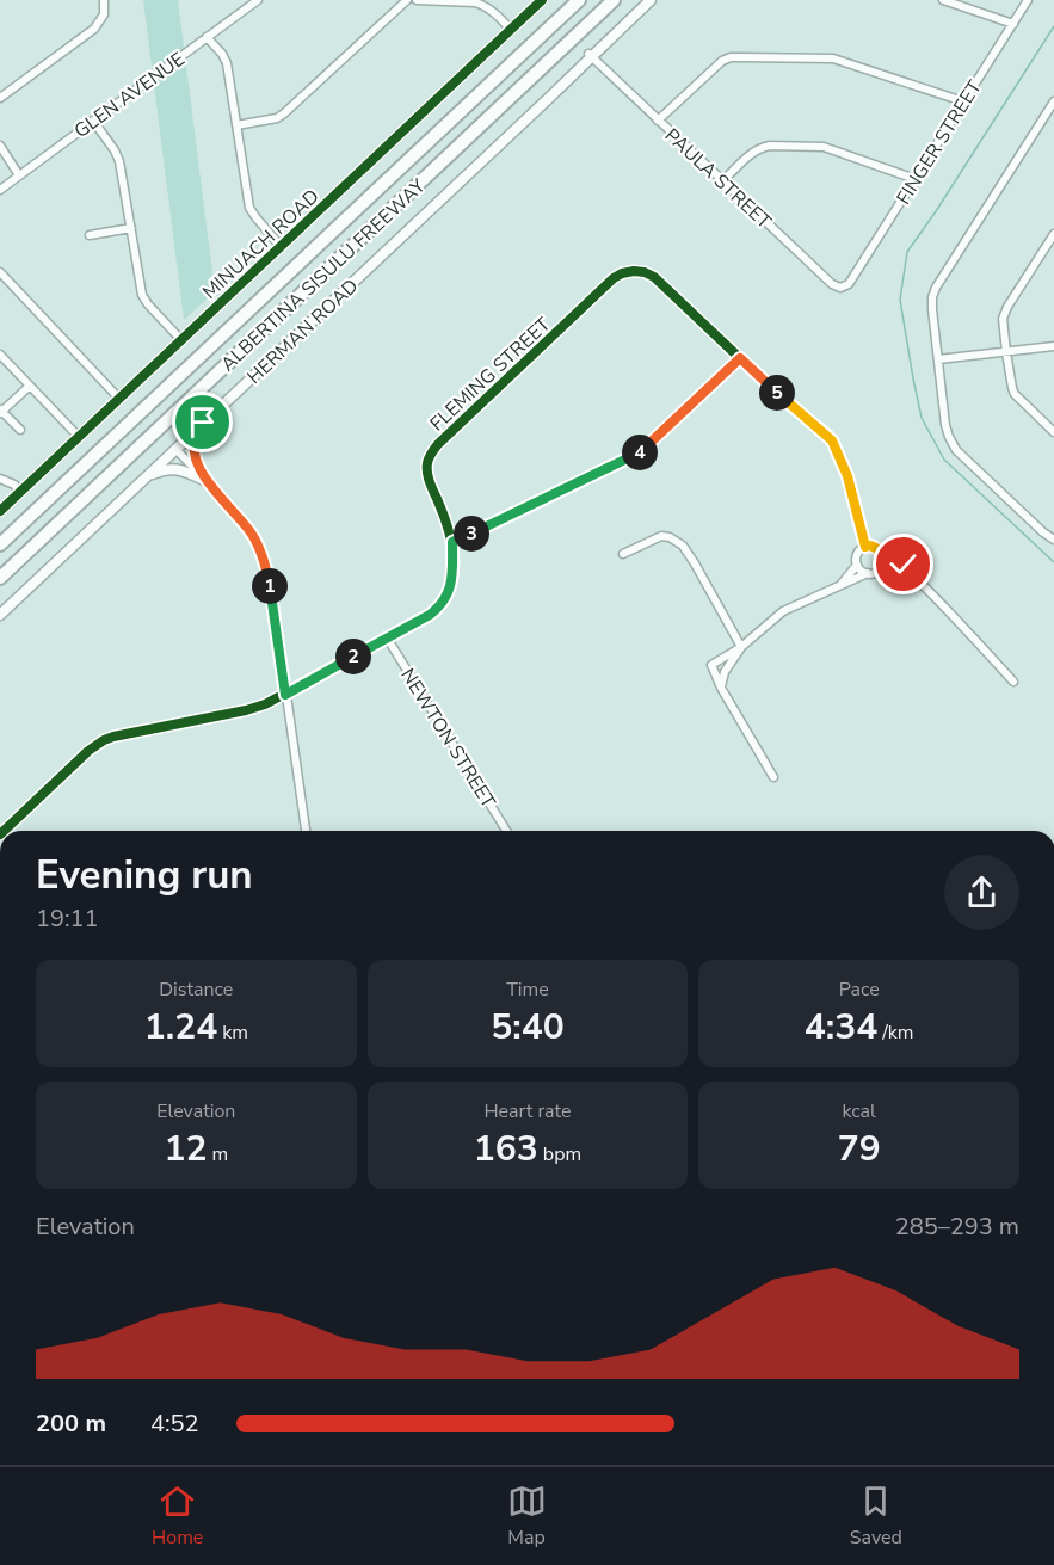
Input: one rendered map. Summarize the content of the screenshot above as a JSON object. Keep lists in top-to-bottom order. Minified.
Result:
{"streets":{"highway":["ALBERTINA SISULU FREEWAY"],"main road":["MINUACH ROAD","HERMAN ROAD"],"street":["GLEN AVENUE","FINGER STREET","PAULA STREET","FLEMING STREET","NEWTON STREET"]},"crossings":[["FINGER STREET","PAULA STREET"],["PAULA STREET","HERMAN ROAD"],["FLEMING STREET","NEWTON STREET"]],"page":{"pins":["5","4","3","1","2"],"heading":["Evening run","19:11"],"stats":[["Distance","1.24 km"],["Time","5:40"],["Pace","4:34 /km"],["Elevation","12 m"],["Heart rate","163 bpm"],["kcal","79"]],"chart":["Elevation","285–293 m"],"list":[{"name":"200 m","note":"4:52"}],"tabs":["Home","Map","Saved"]}}
